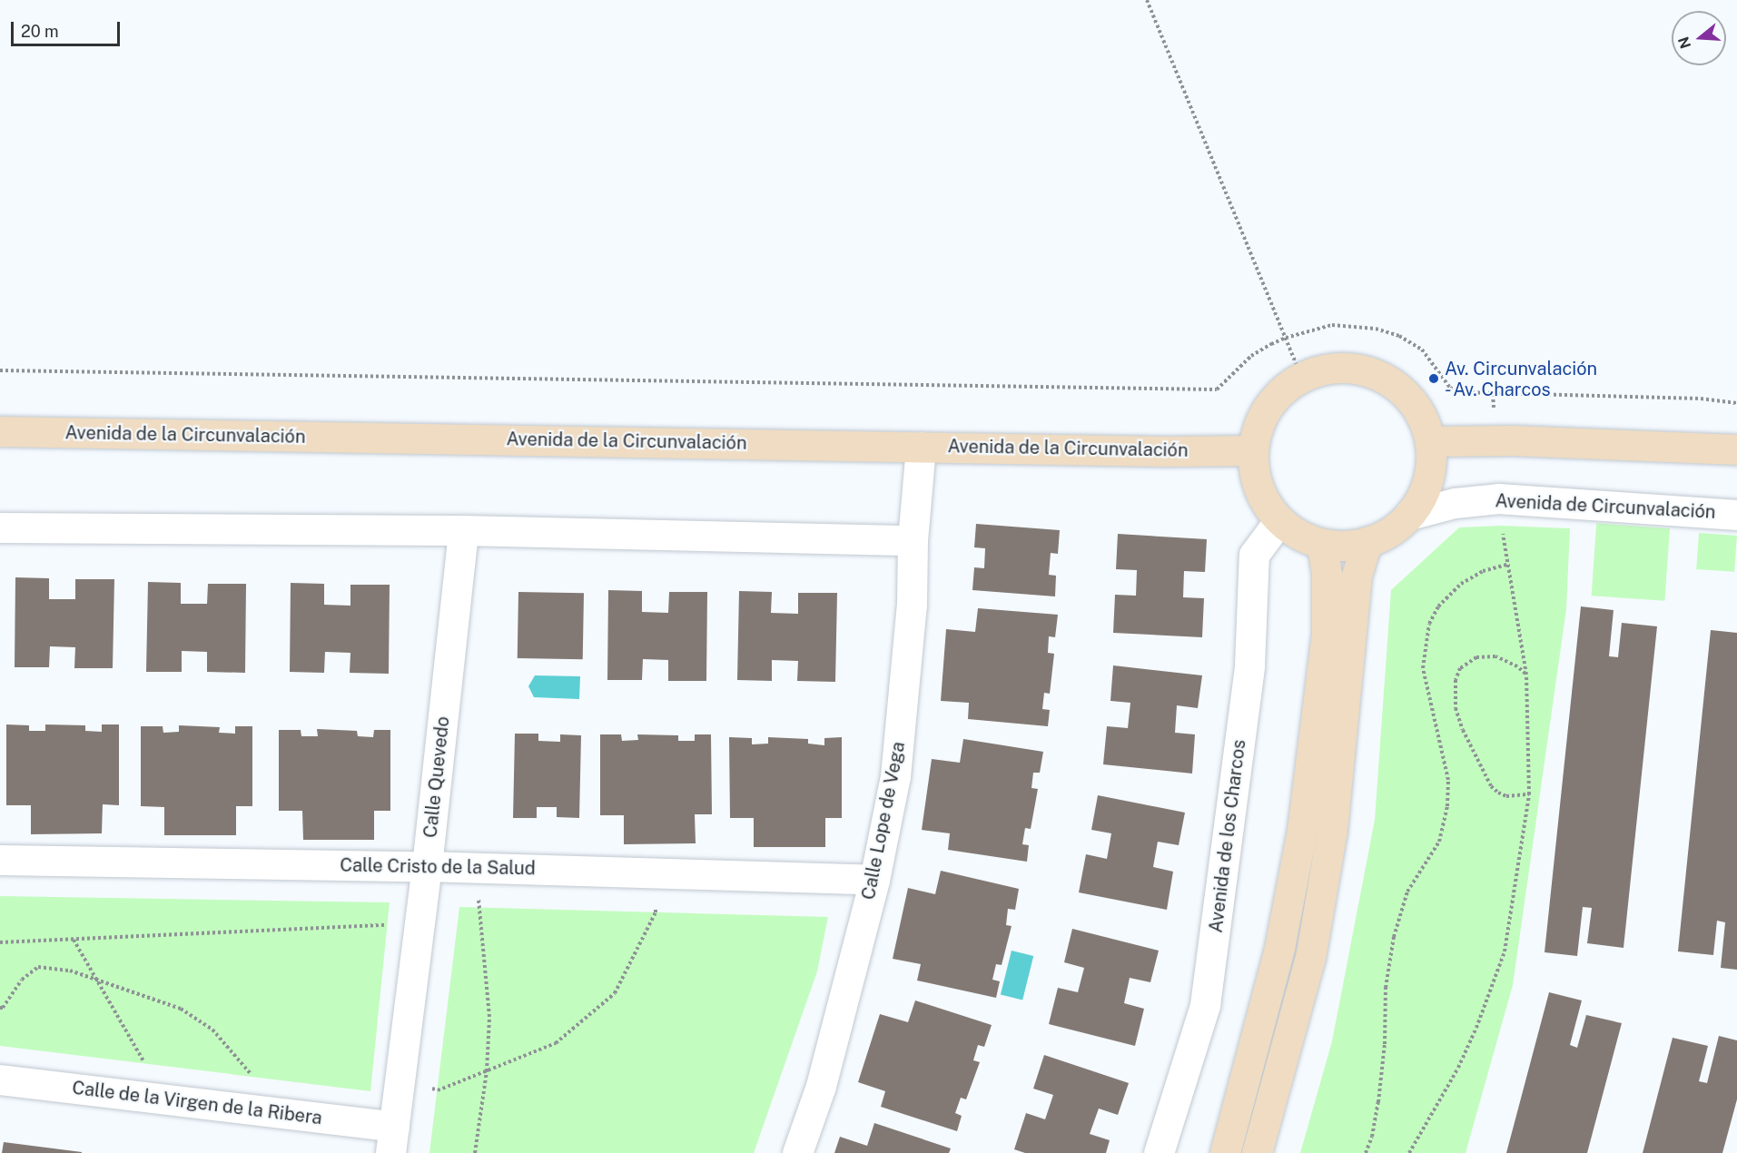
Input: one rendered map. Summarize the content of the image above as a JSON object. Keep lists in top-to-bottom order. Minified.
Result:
{"streets":{"street":["Avenida de la Circunvalación","Avenida de Circunvalación","Calle Quevedo","Calle Lope de Vega","Avenida de los Charcos","Calle Cristo de la Salud","Calle de la Virgen de la Ribera"]},"crossings":[["Avenida de la Circunvalación","Avenida de Circunvalación"],["Avenida de la Circunvalación","Calle Lope de Vega"],["Avenida de la Circunvalación","Avenida de los Charcos"],["Avenida de Circunvalación","Avenida de los Charcos"],["Calle Quevedo","Calle Cristo de la Salud"],["Calle Quevedo","Calle de la Virgen de la Ribera"],["Calle Lope de Vega","Calle Cristo de la Salud"]],"places":["Av. Circunvalación - Av. Charcos"],"scale_bar":"20 m","north":"left"}
